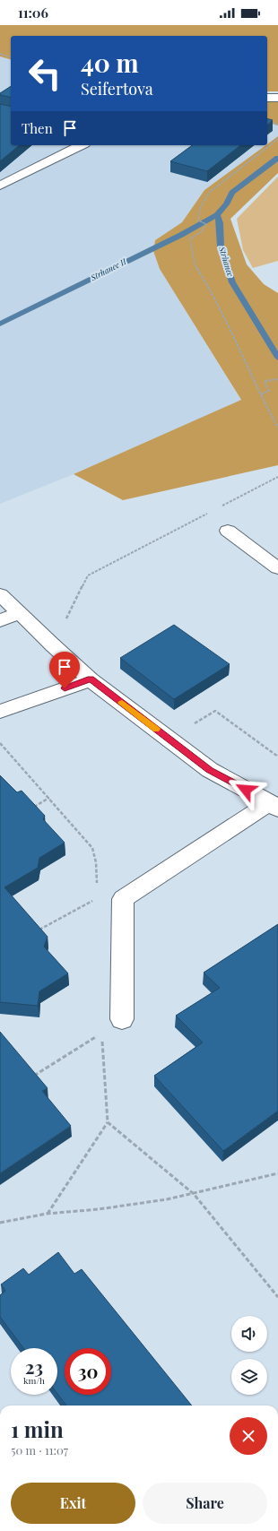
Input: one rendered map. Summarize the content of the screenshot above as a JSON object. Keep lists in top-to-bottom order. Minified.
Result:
{"water":["Strhanec","Strhanec II"],"page":{"status":"11:06","turn":["40 m","Seifertova"],"then":"Then","speed":"23 km/h","limit":"30","heading":["1 min","50 m · 11:07"],"buttons":["Exit","Share"]}}
